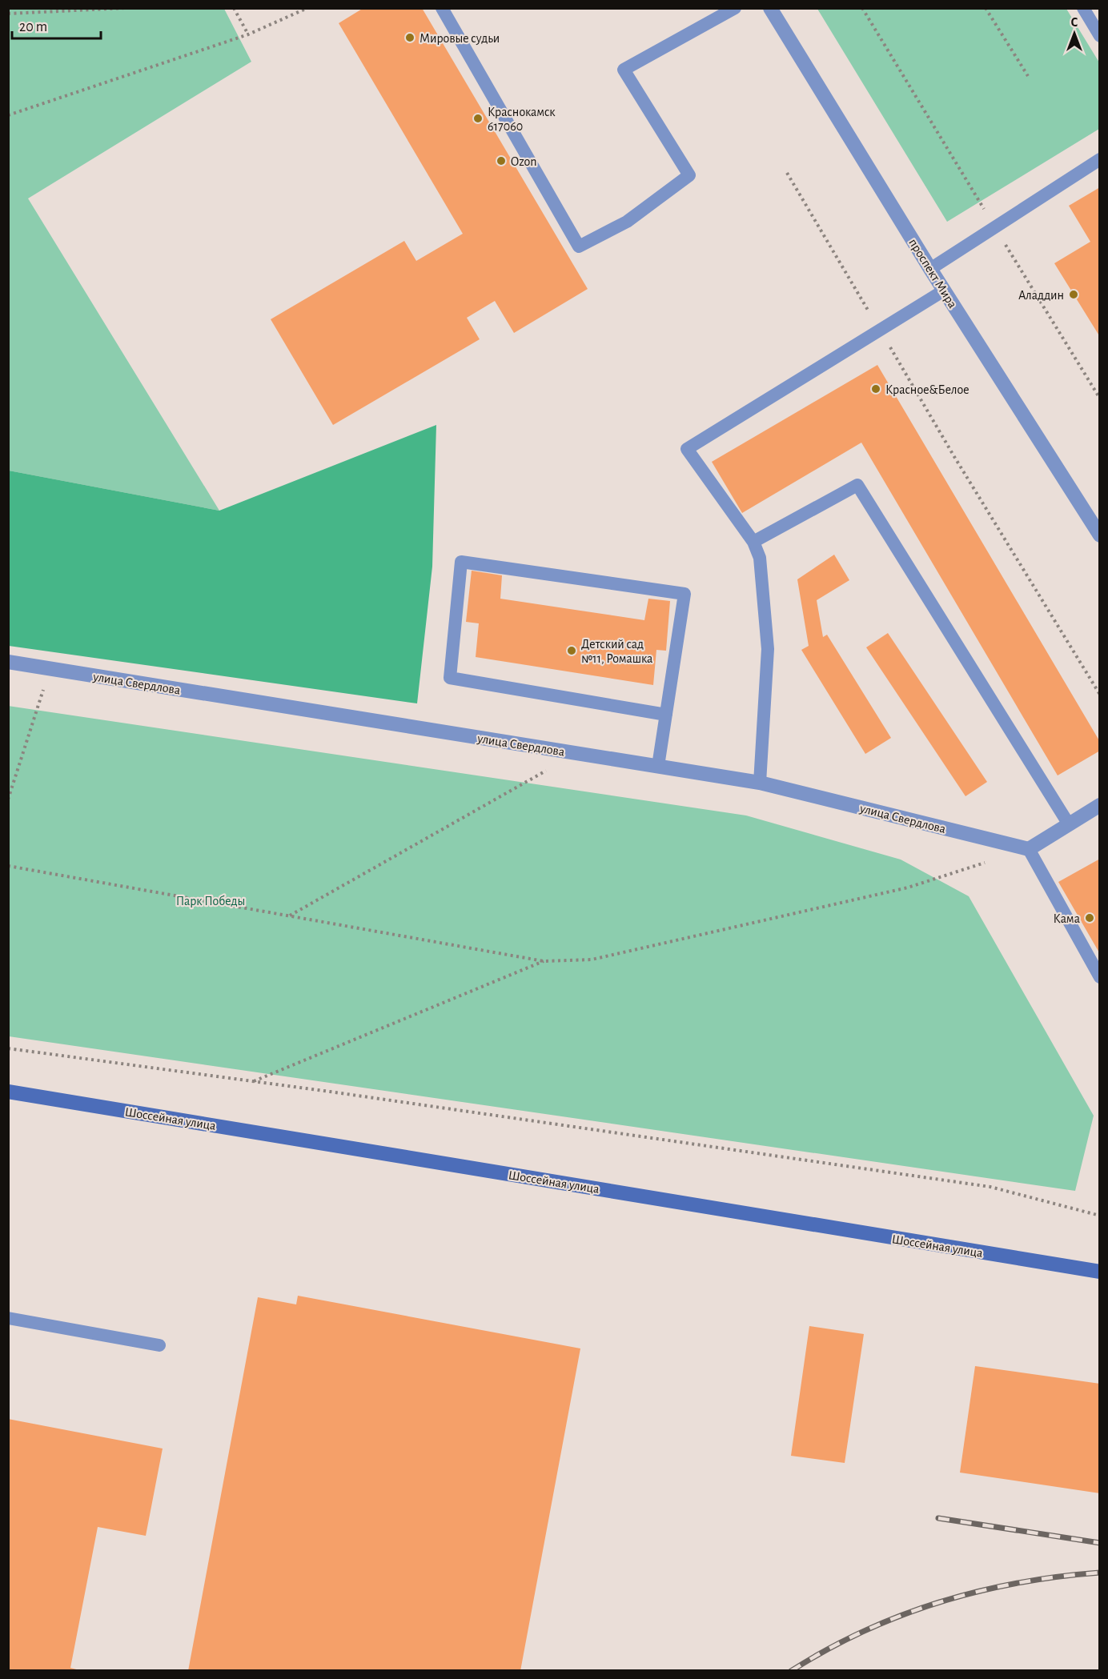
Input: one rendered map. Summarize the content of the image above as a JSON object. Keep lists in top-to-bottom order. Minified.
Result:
{"streets":{"main road":["Шоссейная улица"],"street":["проспект Мира","улица Свердлова"]},"parks":["Парк Победы"],"places":["Мировые судьи","Краснокамск 617060","Ozon","Аладдин","Красное&Белое","Детский сад №11, Ромашка","Кама"],"scale_bar":"20 m","north":"top"}
